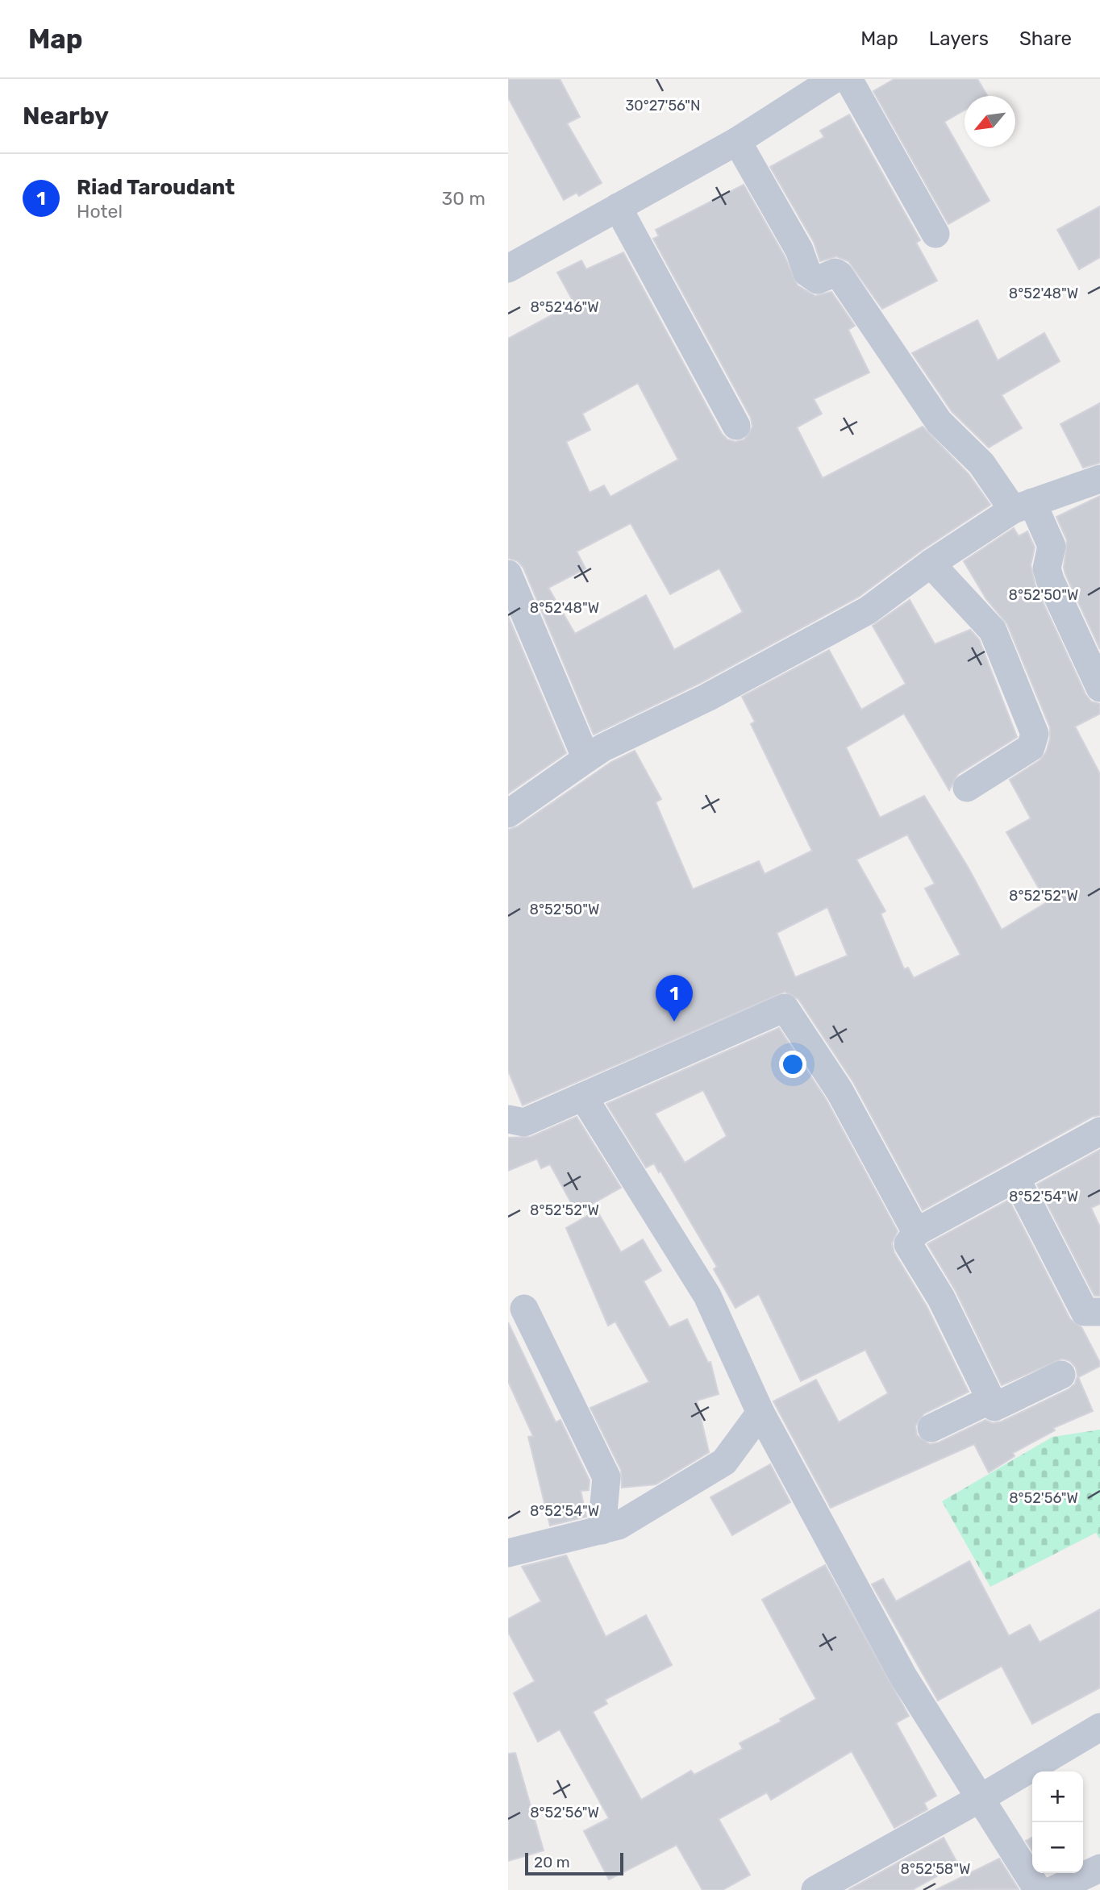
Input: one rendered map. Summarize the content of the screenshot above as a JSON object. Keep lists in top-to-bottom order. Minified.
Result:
{"scale_bar":"20 m","north":"bottom left","page":{"header":"Map","nav":["Map","Layers","Share"],"heading":"Nearby","list":[{"mark":"1","name":"Riad Taroudant","note":"Hotel","value":"30 m"}],"pins":"1","map_buttons":["+","−"],"scale":"20 m"},"coordinates":["30°27'56\"N","8°52'48\"W","8°52'46\"W","8°52'50\"W","8°52'52\"W","8°52'54\"W","8°52'56\"W","8°52'58\"W"]}
